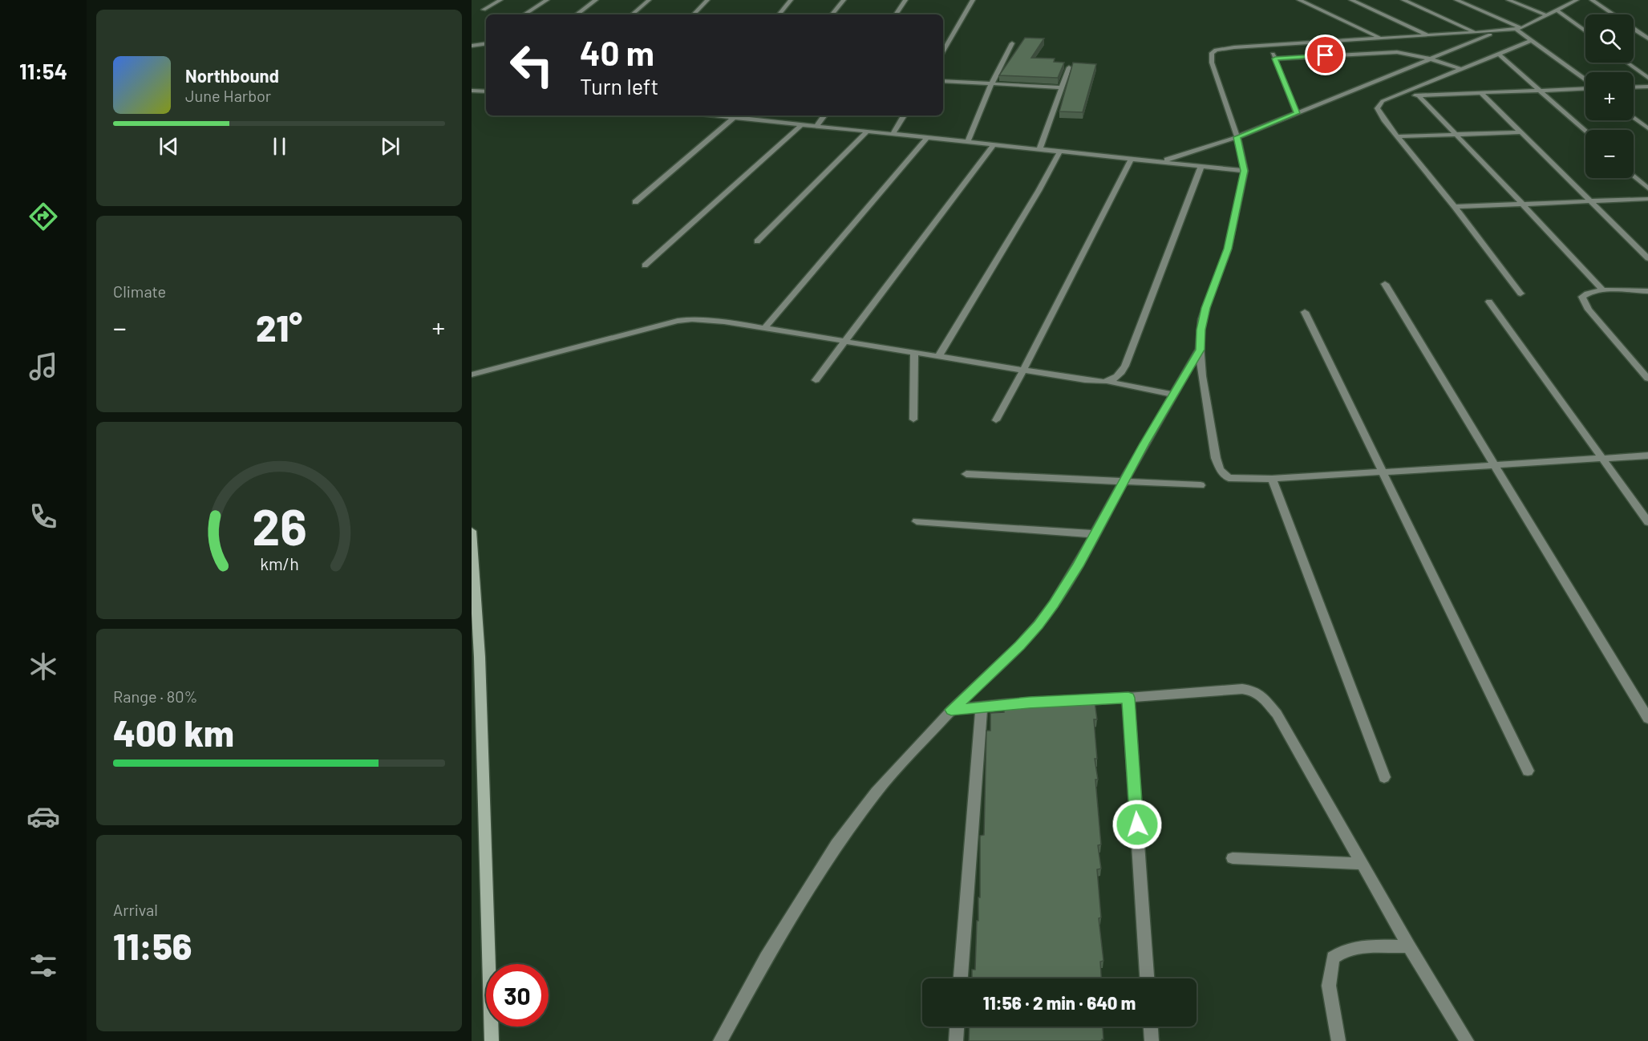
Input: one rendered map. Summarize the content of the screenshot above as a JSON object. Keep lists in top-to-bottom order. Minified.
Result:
{"page":{"tabs":"11:54","map_buttons":["+","−"],"turn":["40 m","Turn left"],"song":["Northbound","June Harbor"],"tile":["Climate",["Range · 80%","400 km"],["Arrival","11:56"]],"heat":["−","21°","+"],"limit":"30","trip":"11:56 · 2 min · 640 m","gauge":["26","km/h"]}}
